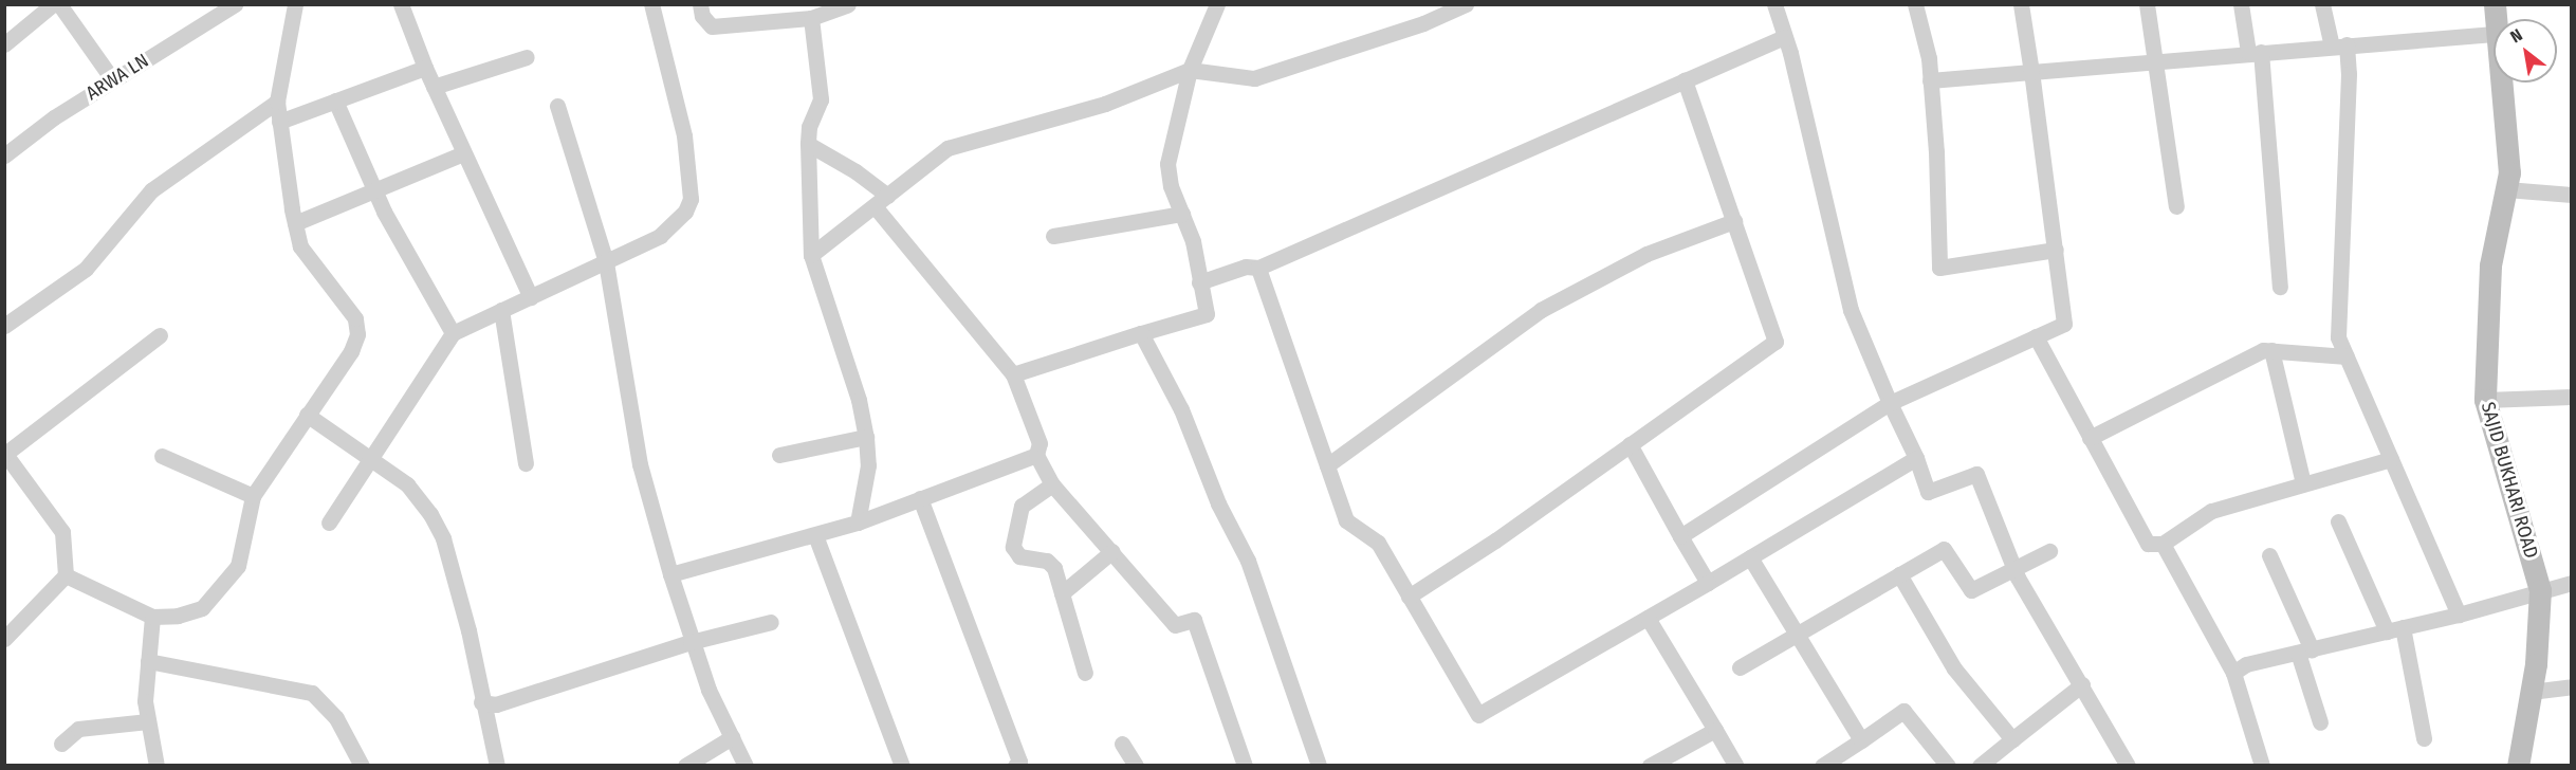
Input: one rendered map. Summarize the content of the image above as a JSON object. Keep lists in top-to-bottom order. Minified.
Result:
{"streets":{"street":["ARWA LN","SAJID BUKHARI ROAD"]},"north":"top left"}
